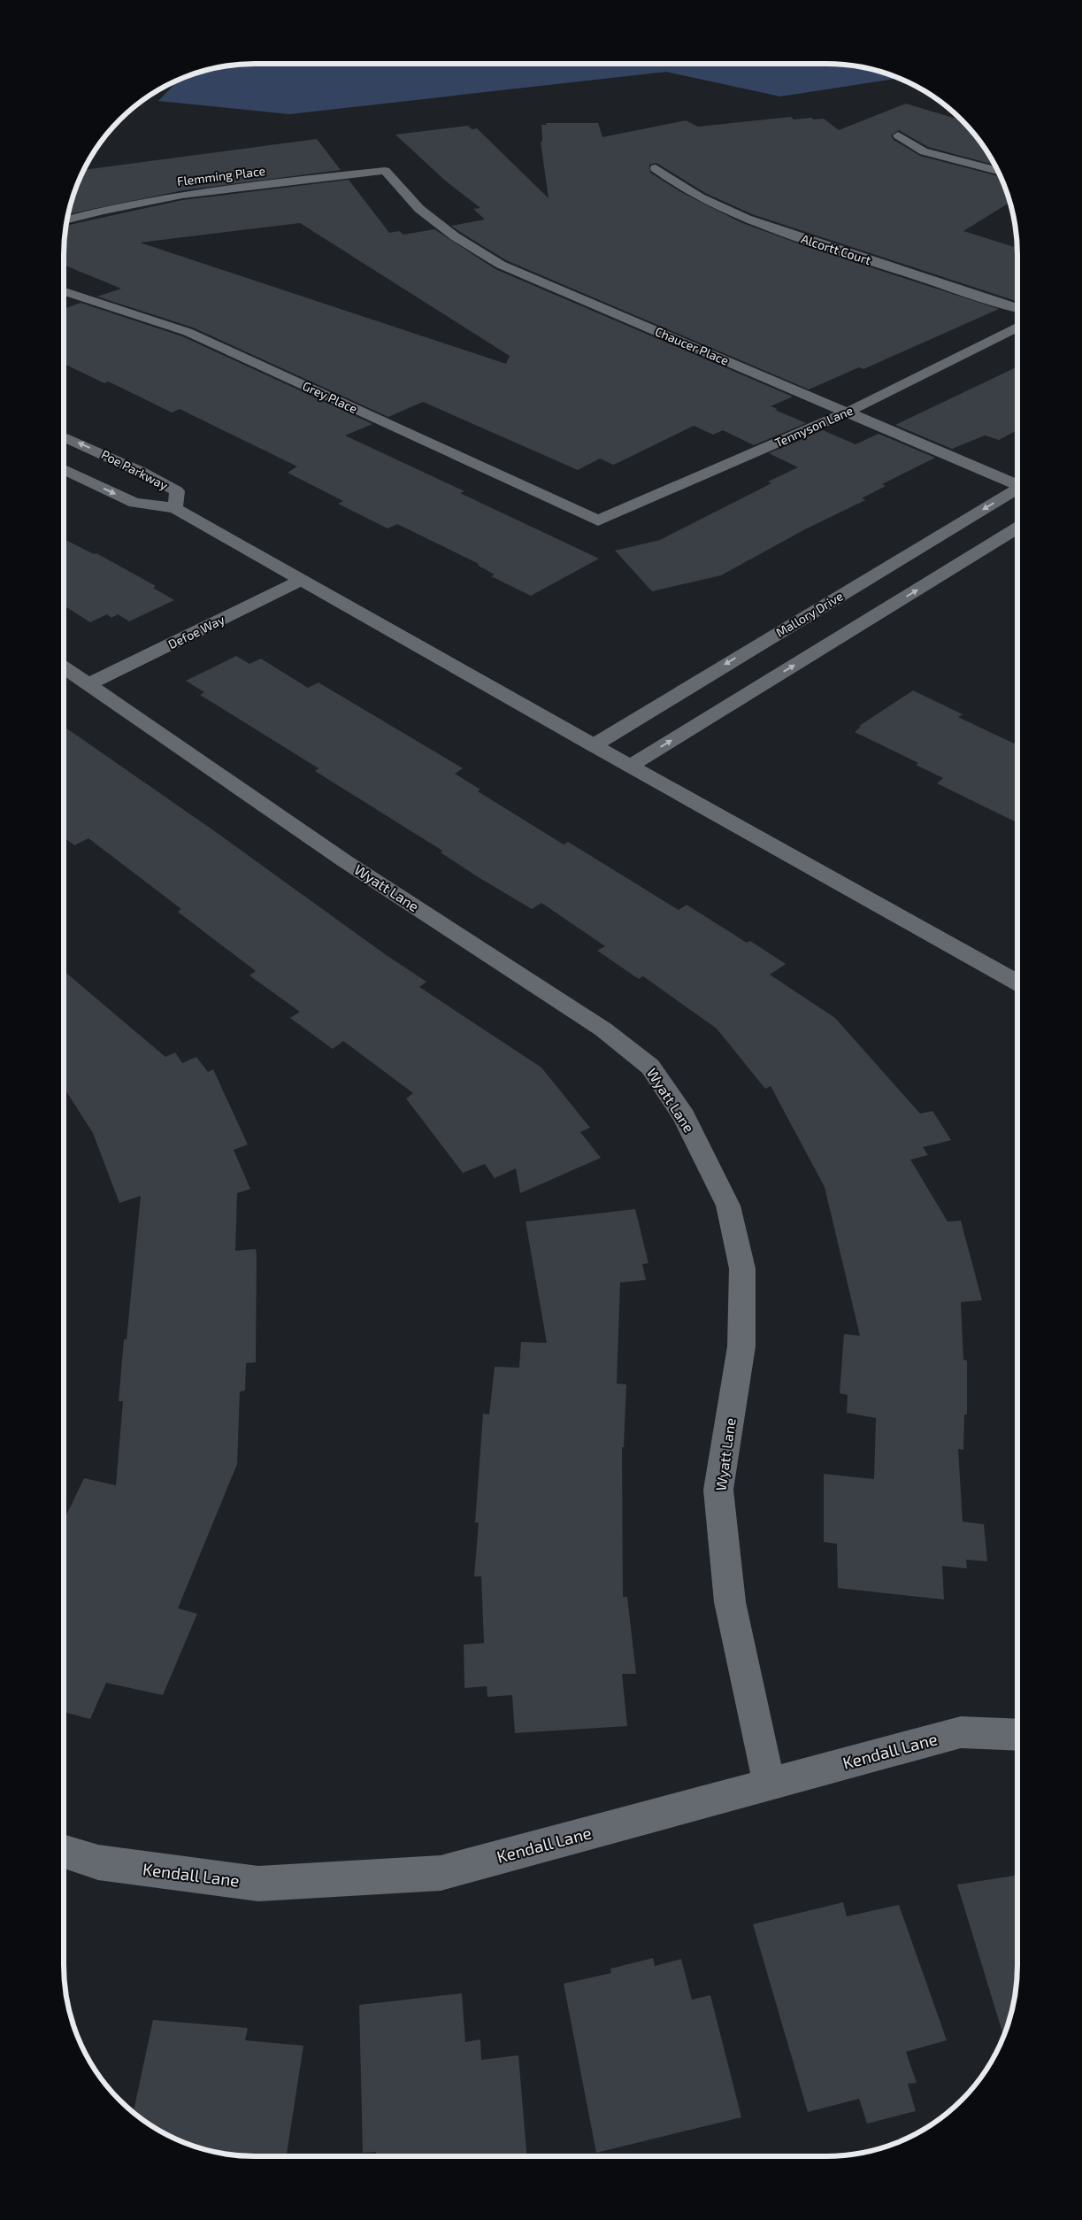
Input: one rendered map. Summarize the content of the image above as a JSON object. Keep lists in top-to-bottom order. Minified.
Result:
{"streets":{"street":["Flemming Place","Alcortt Court","Chaucer Place","Grey Place","Tennyson Lane","Poe Parkway","Mallory Drive","Defoe Way","Wyatt Lane","Kendall Lane"]},"crossings":[["Flemming Place","Chaucer Place"],["Chaucer Place","Tennyson Lane"],["Grey Place","Tennyson Lane"],["Defoe Way","Wyatt Lane"],["Wyatt Lane","Kendall Lane"]]}
